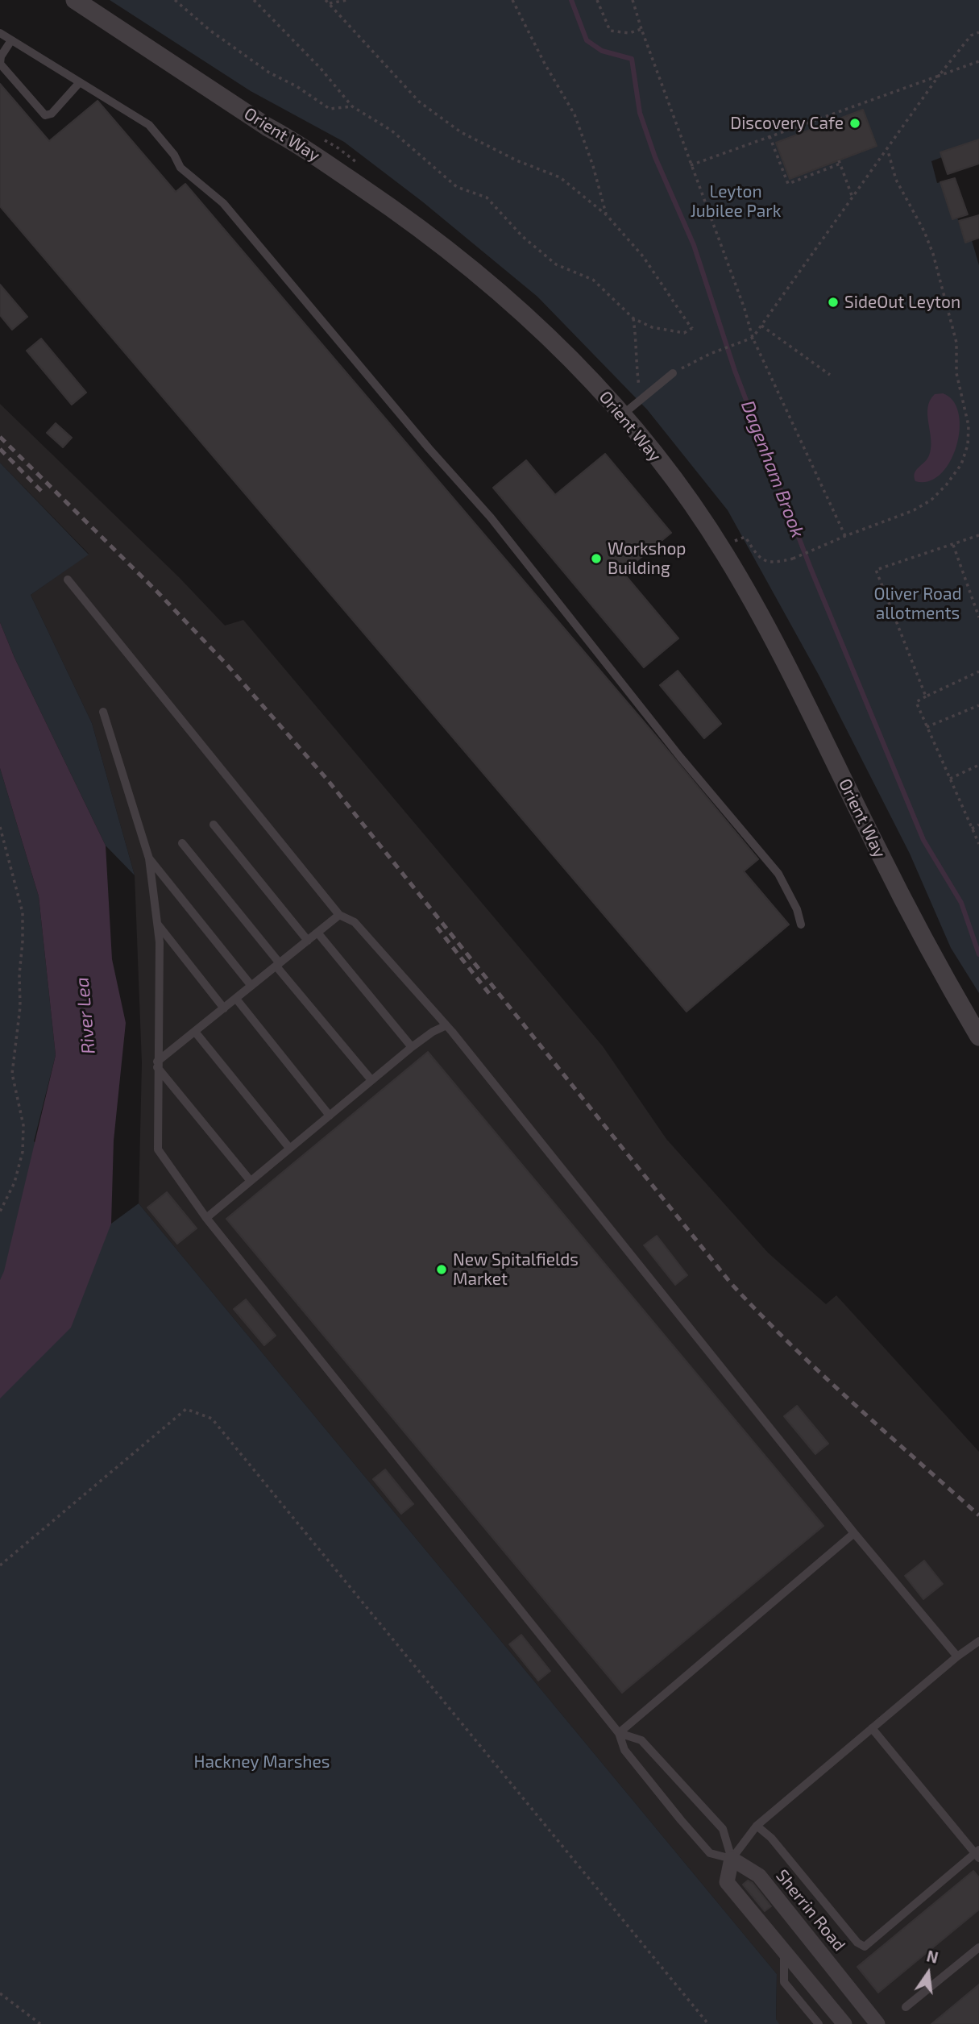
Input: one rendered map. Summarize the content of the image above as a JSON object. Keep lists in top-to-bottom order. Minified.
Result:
{"streets":{"street":["Orient Way","Sherrin Road"]},"water":["Dagenham Brook","River Lea"],"parks":["Leyton Jubilee Park","Oliver Road allotments","Hackney Marshes"],"places":["Discovery Cafe","SideOut Leyton","Workshop Building","New Spitalfields Market"],"north":"top"}
